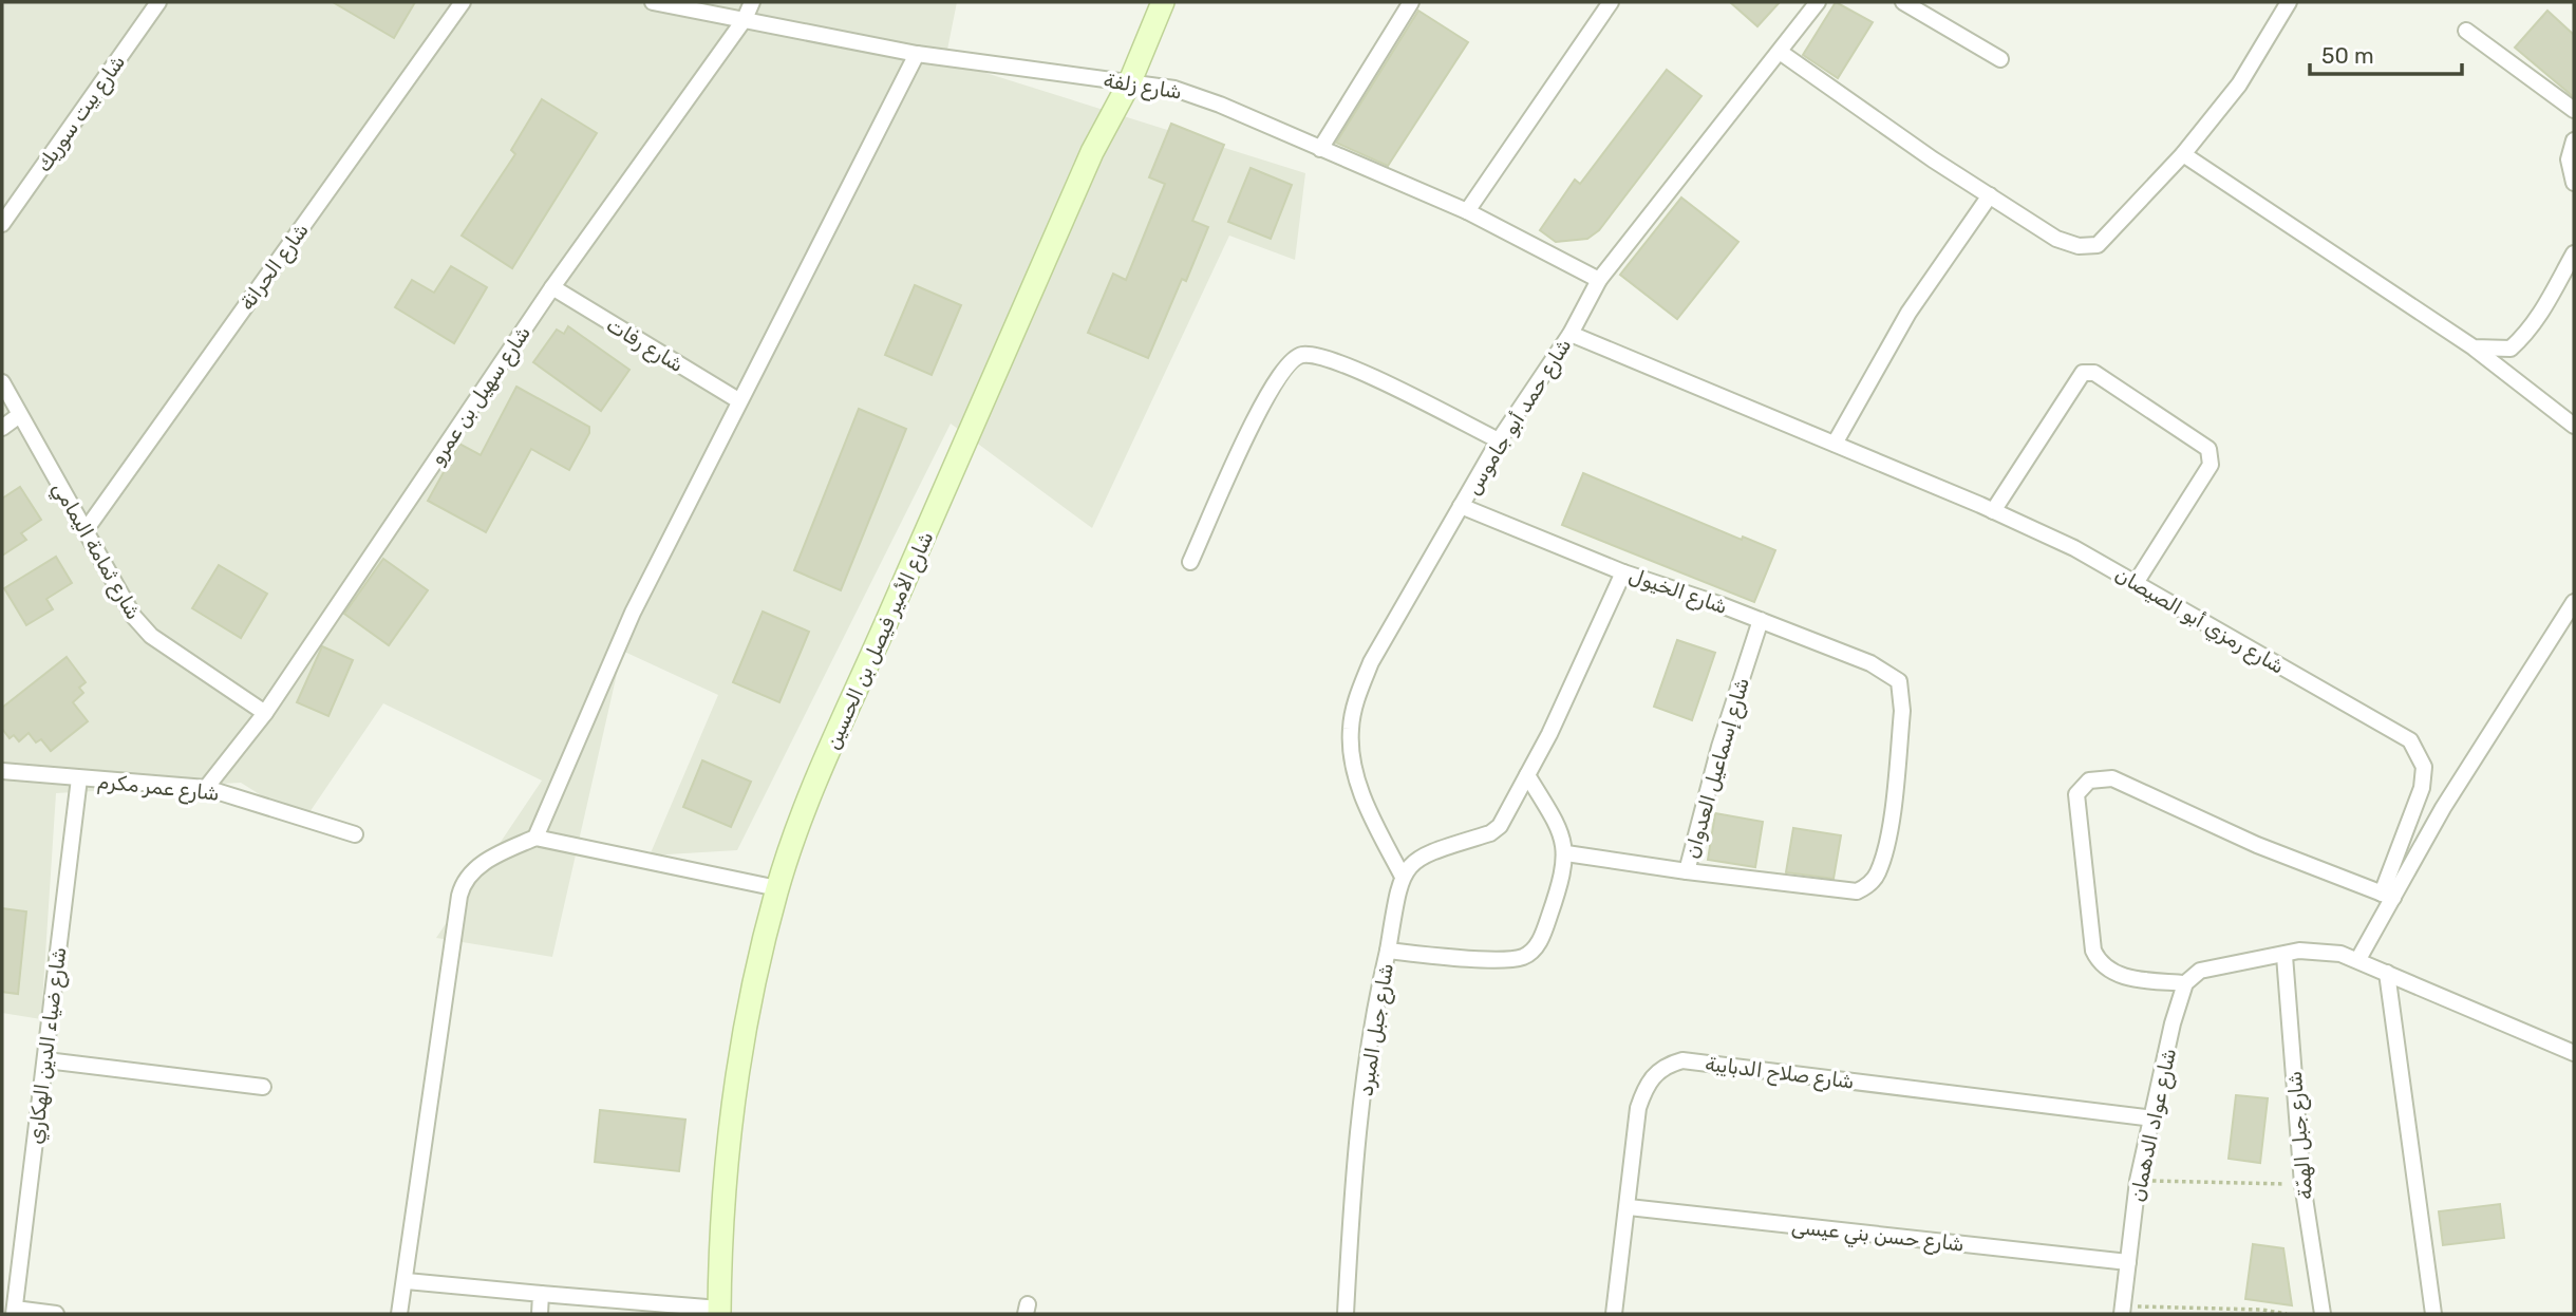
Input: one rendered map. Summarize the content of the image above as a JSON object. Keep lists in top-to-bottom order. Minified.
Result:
{"streets":{"street":["شارع زلفة","شارع بيت سوريك","شارع الحرانة","شارع رفات","شارع سهيل بن عمرو","شارع حمد أبو جاموس","شارع ثمامة اليمامي","شارع الخيول","شارع رمزي أبو الصيصان","شارع الأمير فيصل بن الحسين","شارع إسماعيل العدوان","شارع عمر مكرم","شارع جبل المبرد","شارع ضياء الدين الهكاري","شارع صلاح الدبايبة","شارع عواد الدهمان","شارع جبل الهمّة","شارع حسن بني عيسى"]},"crossings":[["شارع زلفة","شارع سهيل بن عمرو"],["شارع زلفة","شارع حمد أبو جاموس"],["شارع زلفة","شارع الأمير فيصل بن الحسين"],["شارع الحرانة","شارع ثمامة اليمامي"],["شارع رفات","شارع سهيل بن عمرو"],["شارع سهيل بن عمرو","شارع ثمامة اليمامي"],["شارع سهيل بن عمرو","شارع عمر مكرم"],["شارع حمد أبو جاموس","شارع الخيول"],["شارع حمد أبو جاموس","شارع رمزي أبو الصيصان"],["شارع الخيول","شارع إسماعيل العدوان"],["شارع عمر مكرم","شارع ضياء الدين الهكاري"],["شارع صلاح الدبايبة","شارع عواد الدهمان"],["شارع صلاح الدبايبة","شارع حسن بني عيسى"],["شارع عواد الدهمان","شارع حسن بني عيسى"]],"scale_bar":"50 m"}
